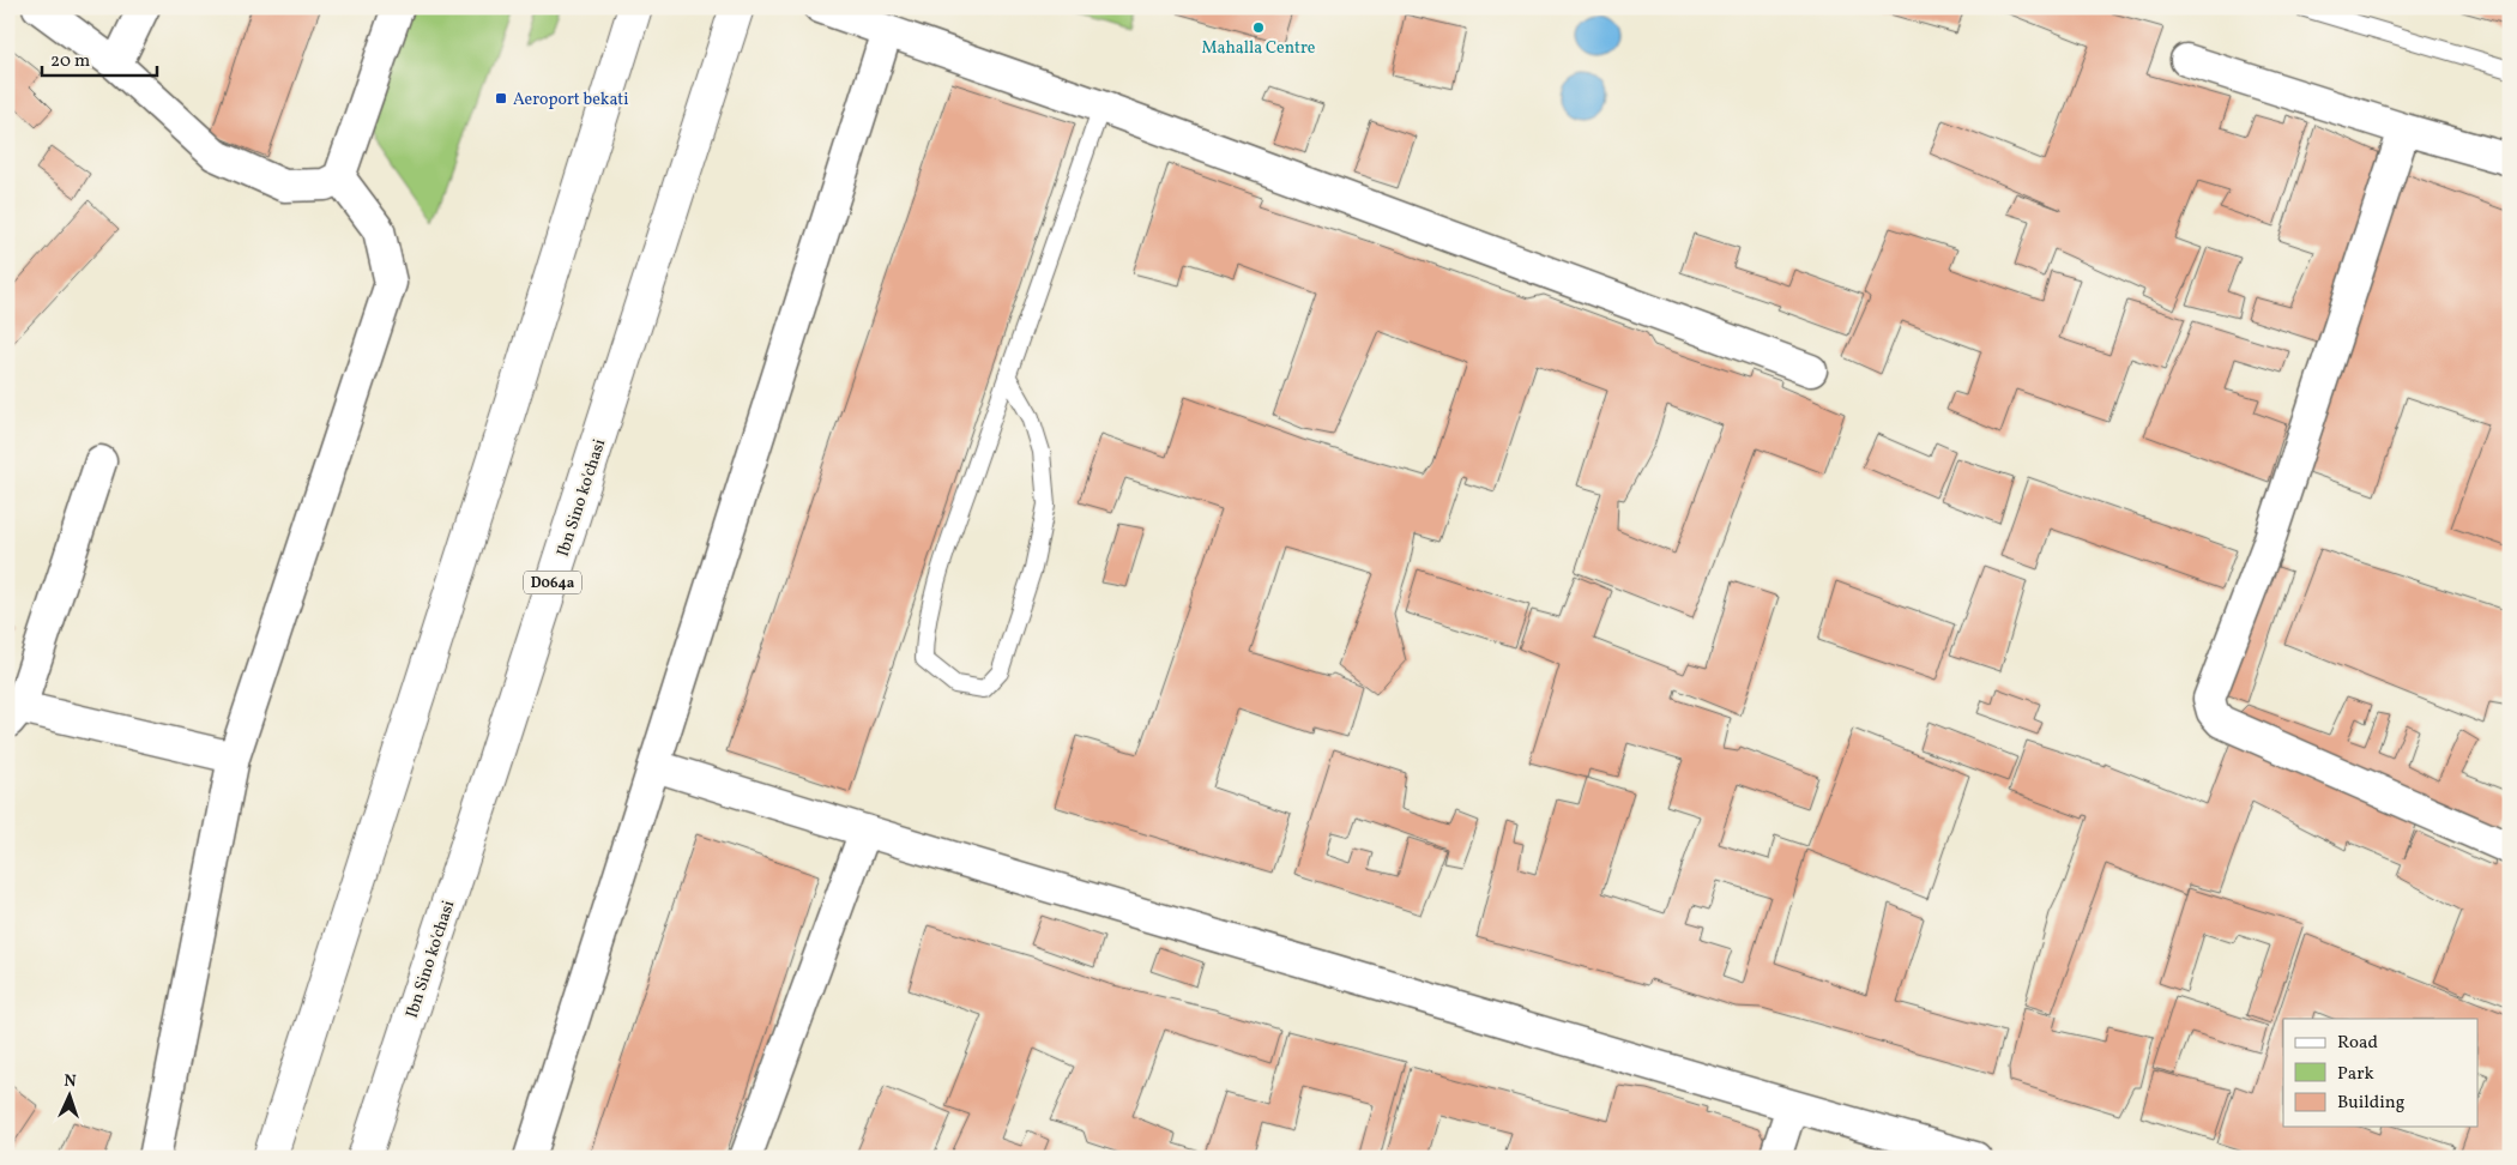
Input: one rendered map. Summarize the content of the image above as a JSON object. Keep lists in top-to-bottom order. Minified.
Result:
{"streets":{"main road":["Ibn Sino ko'chasi","D064a"]},"places":{"other":["Mahalla Centre"],"transit":["Aeroport bekati"]},"legend":["Road","Park","Building"],"scale_bar":"20 m","north":"top"}
